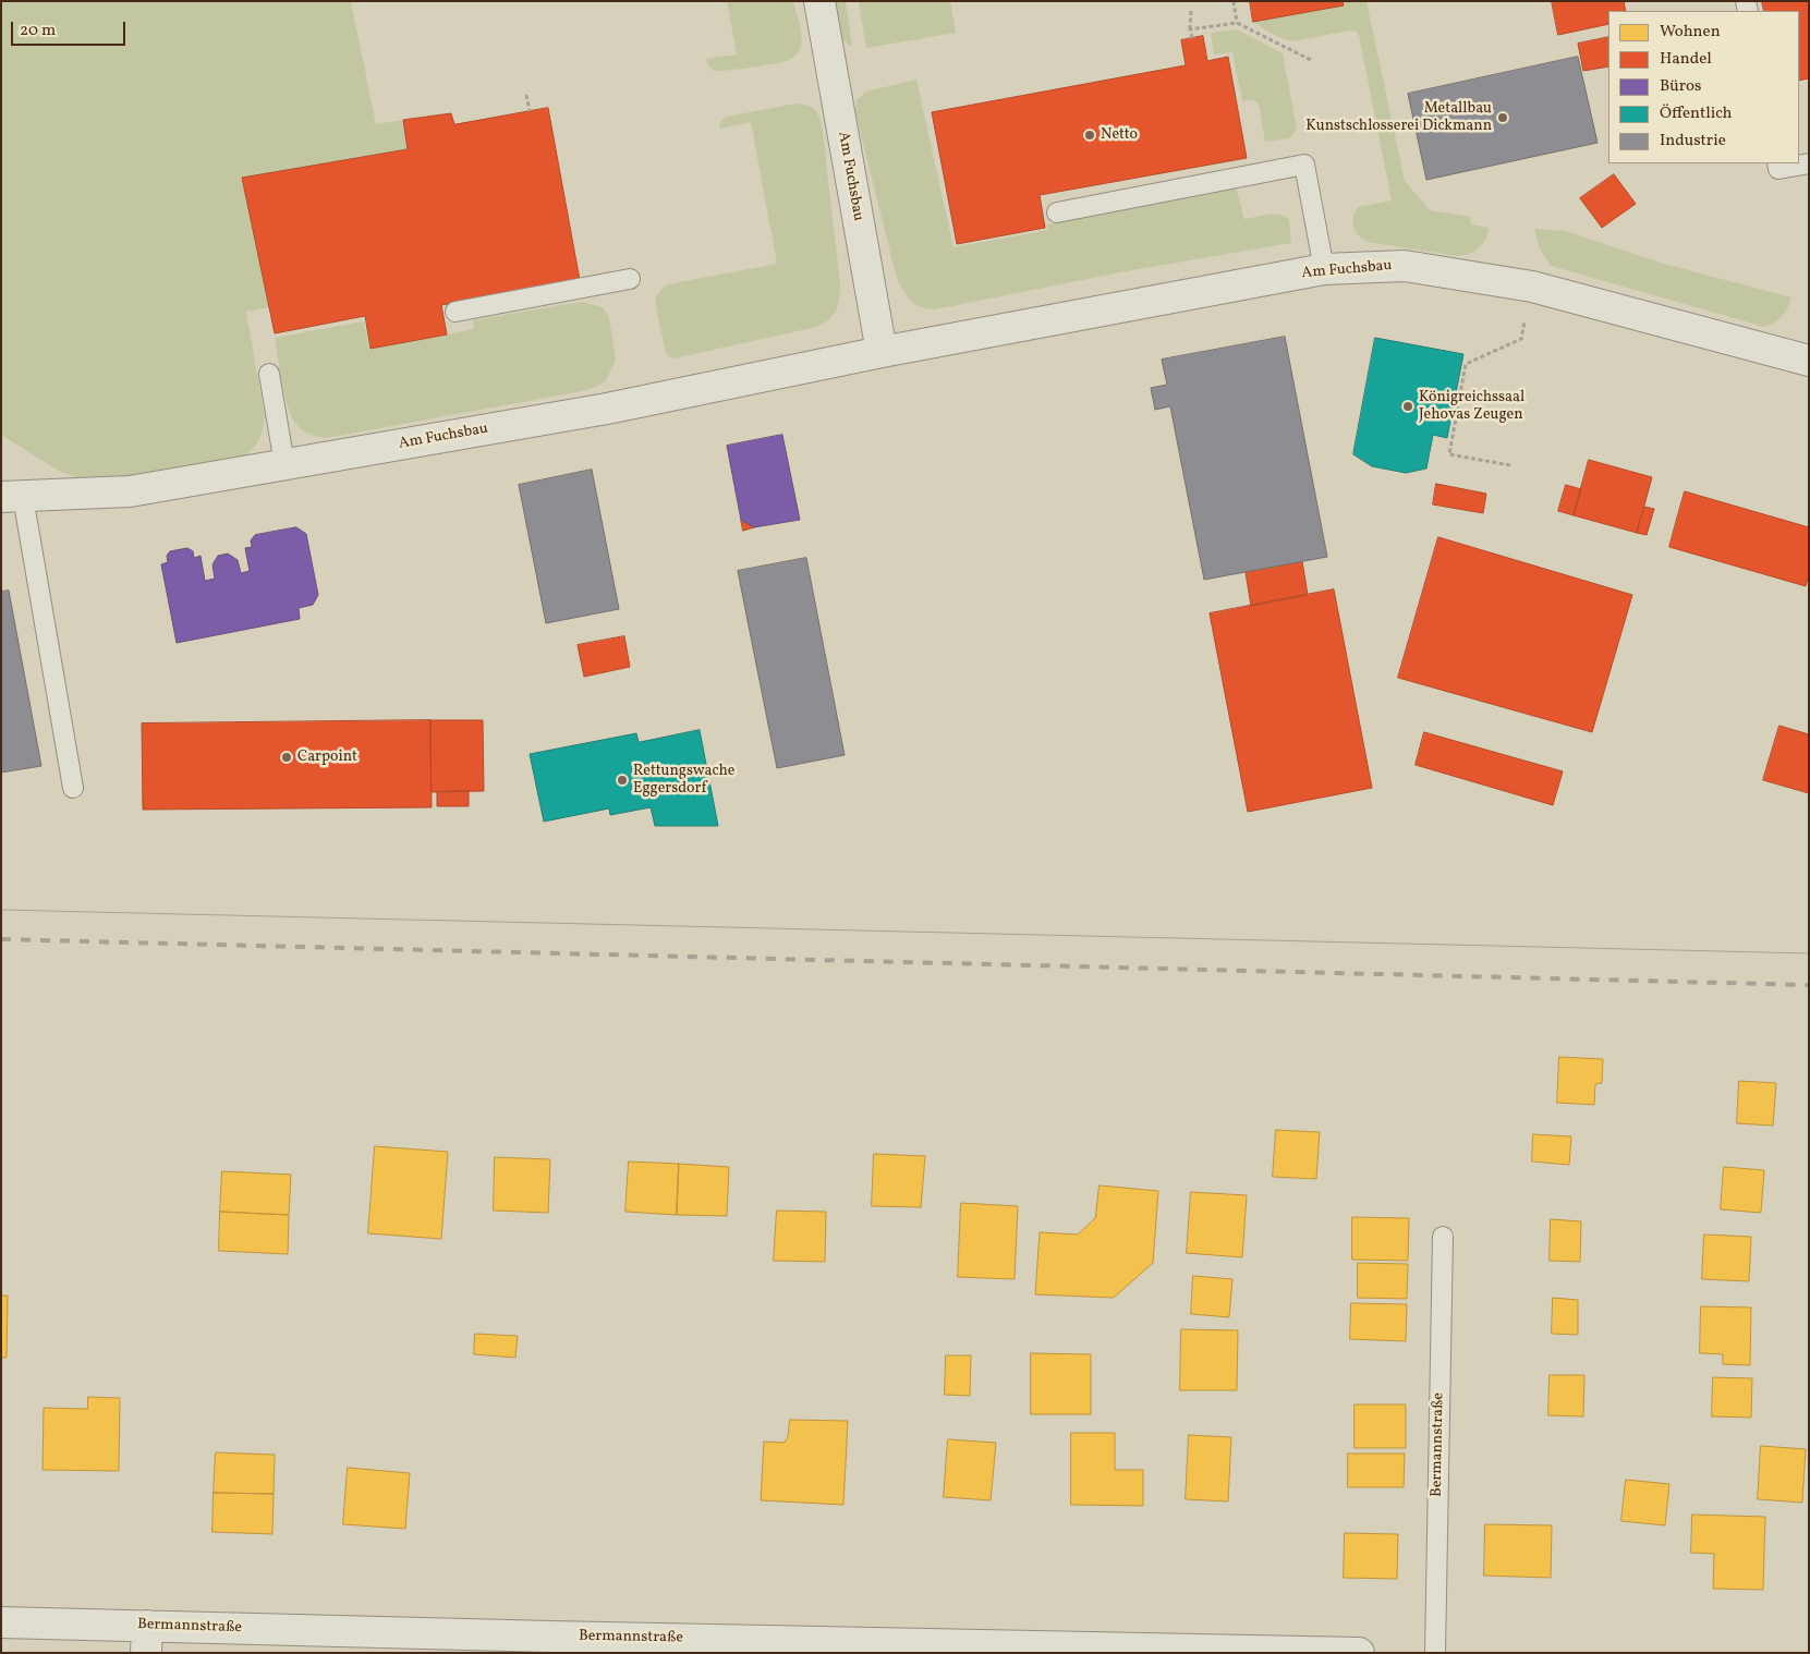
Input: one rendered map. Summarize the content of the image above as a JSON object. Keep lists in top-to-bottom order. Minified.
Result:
{"streets":{"street":["Am Fuchsbau","Bermannstraße"]},"places":["Metallbau Kunstschlosserei Dickmann","Netto","Königreichssaal Jehovas Zeugen","Carpoint","Rettungswache Eggersdorf"],"legend":["Wohnen","Handel","Büros","Öffentlich","Industrie"],"scale_bar":"20 m"}
